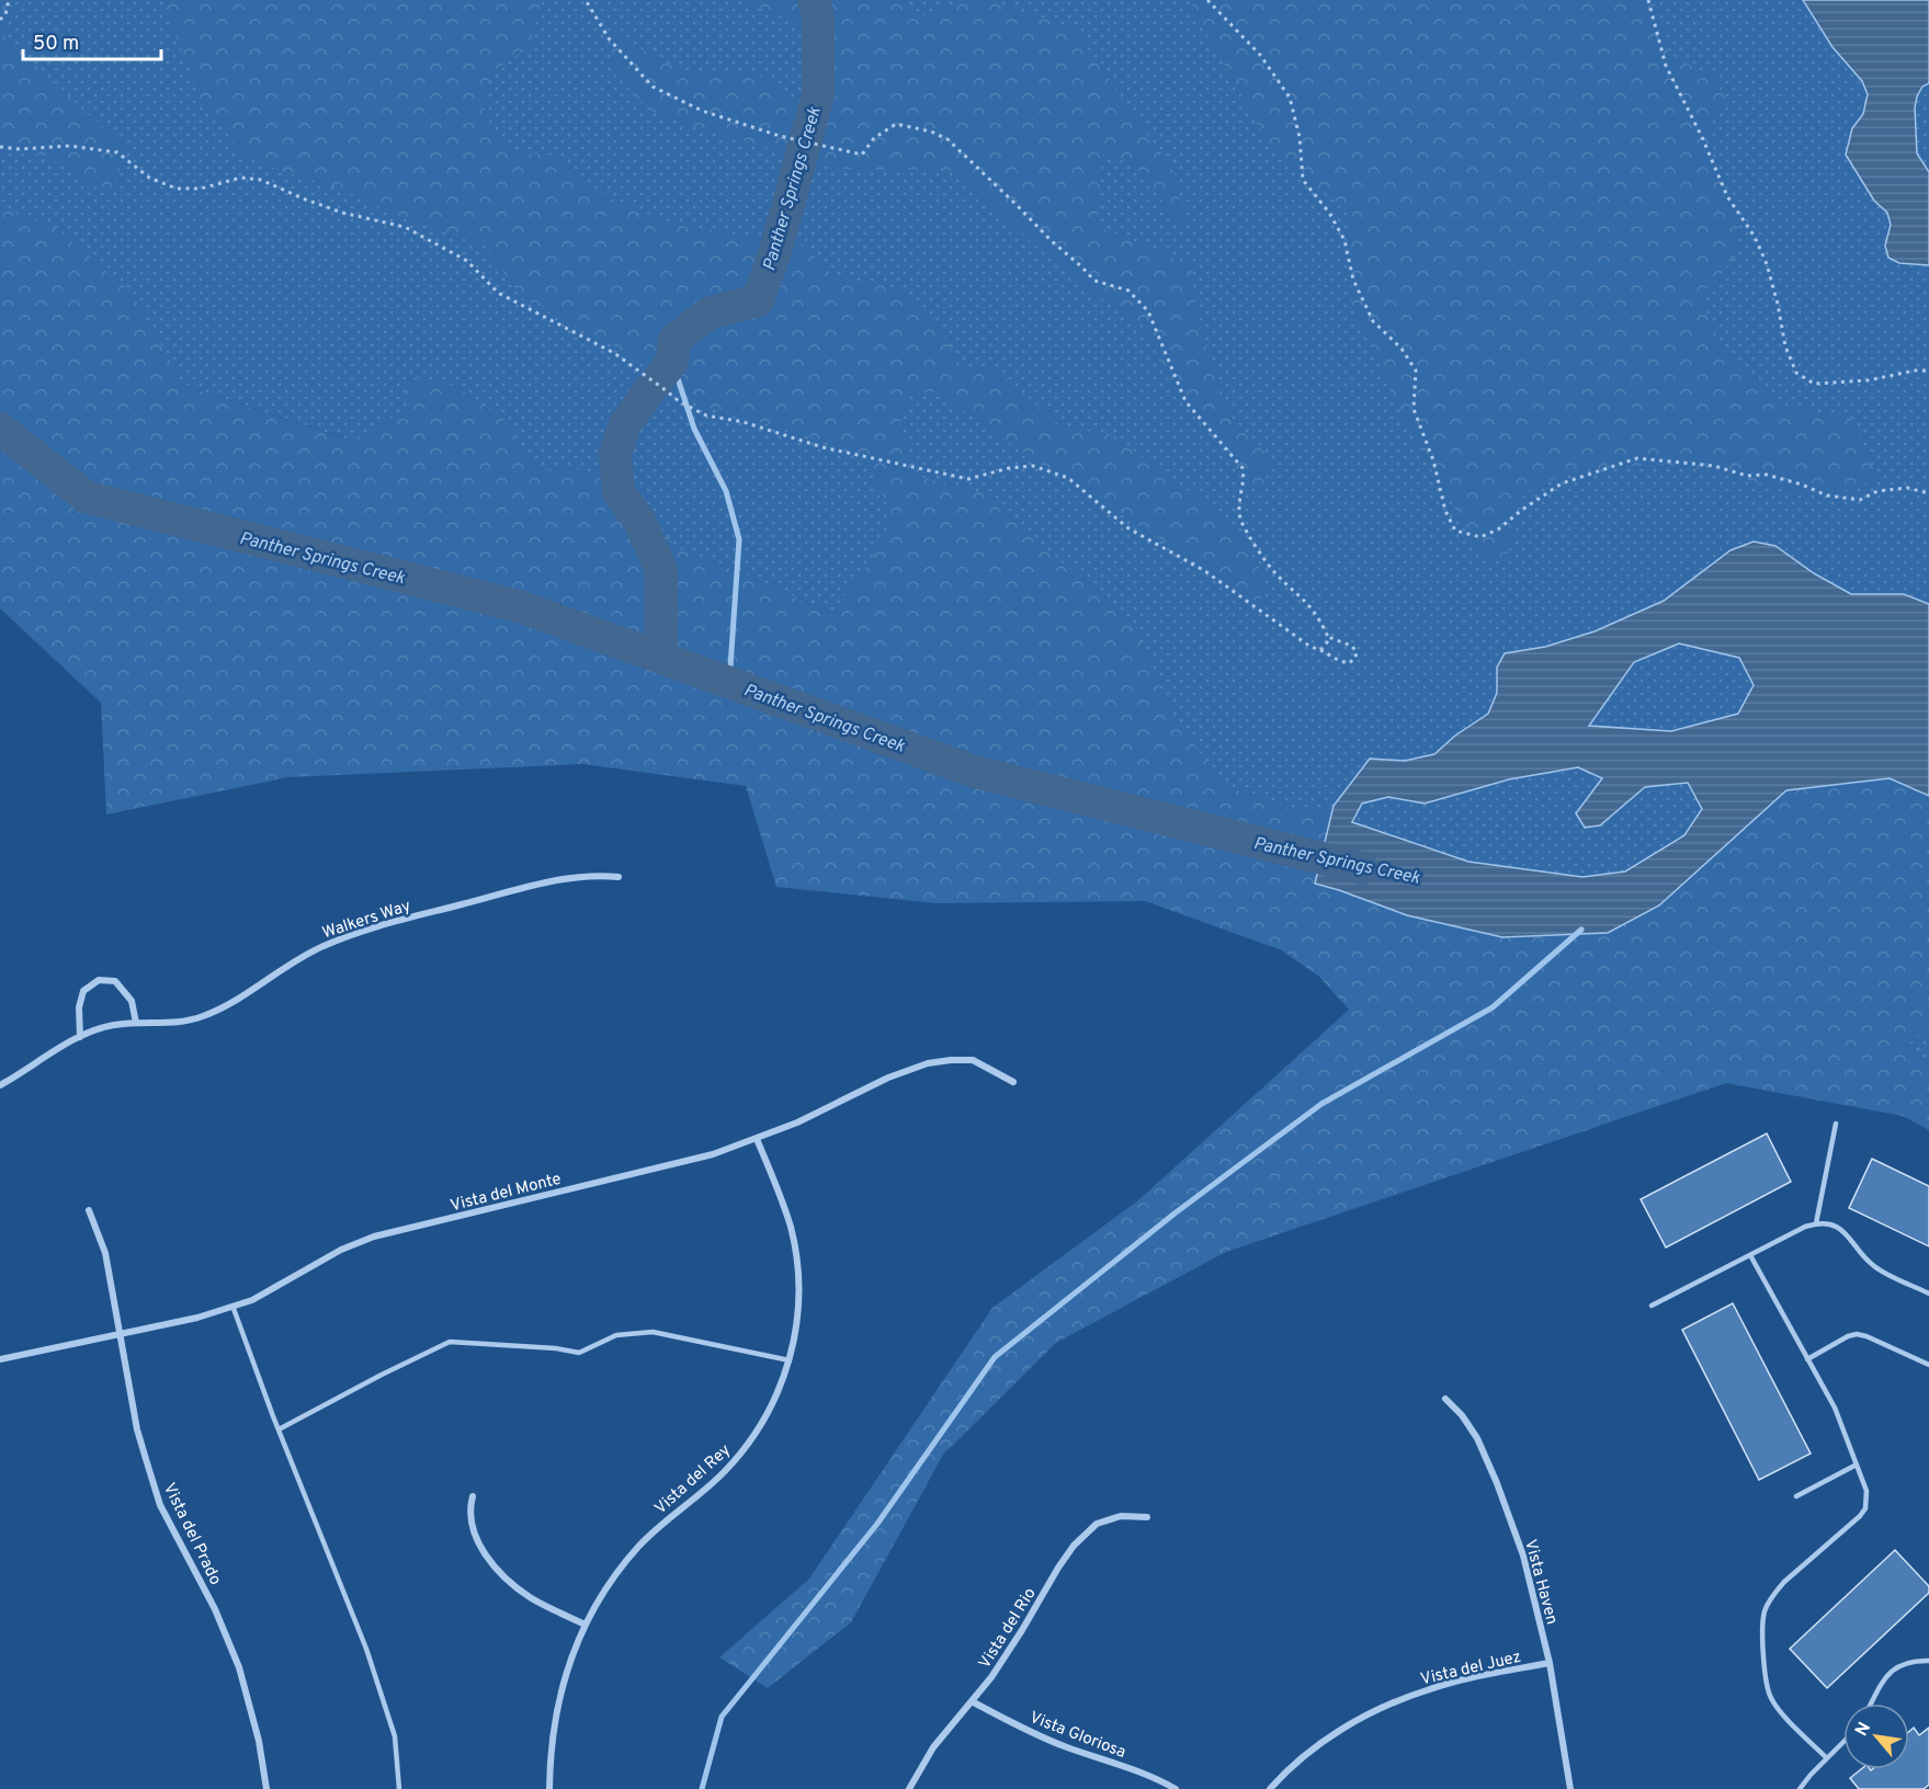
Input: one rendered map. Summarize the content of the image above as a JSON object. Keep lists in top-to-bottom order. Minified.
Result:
{"streets":{"street":["Walkers Way","Vista del Monte","Vista del Rey","Vista del Prado","Vista Haven","Vista del Rio","Vista del Juez","Vista Gloriosa"]},"crossings":[["Vista del Monte","Vista del Rey"],["Vista del Monte","Vista del Prado"],["Vista Haven","Vista del Juez"],["Vista del Rio","Vista Gloriosa"]],"water":["Panther Springs Creek"],"scale_bar":"50 m","north":"top left"}
